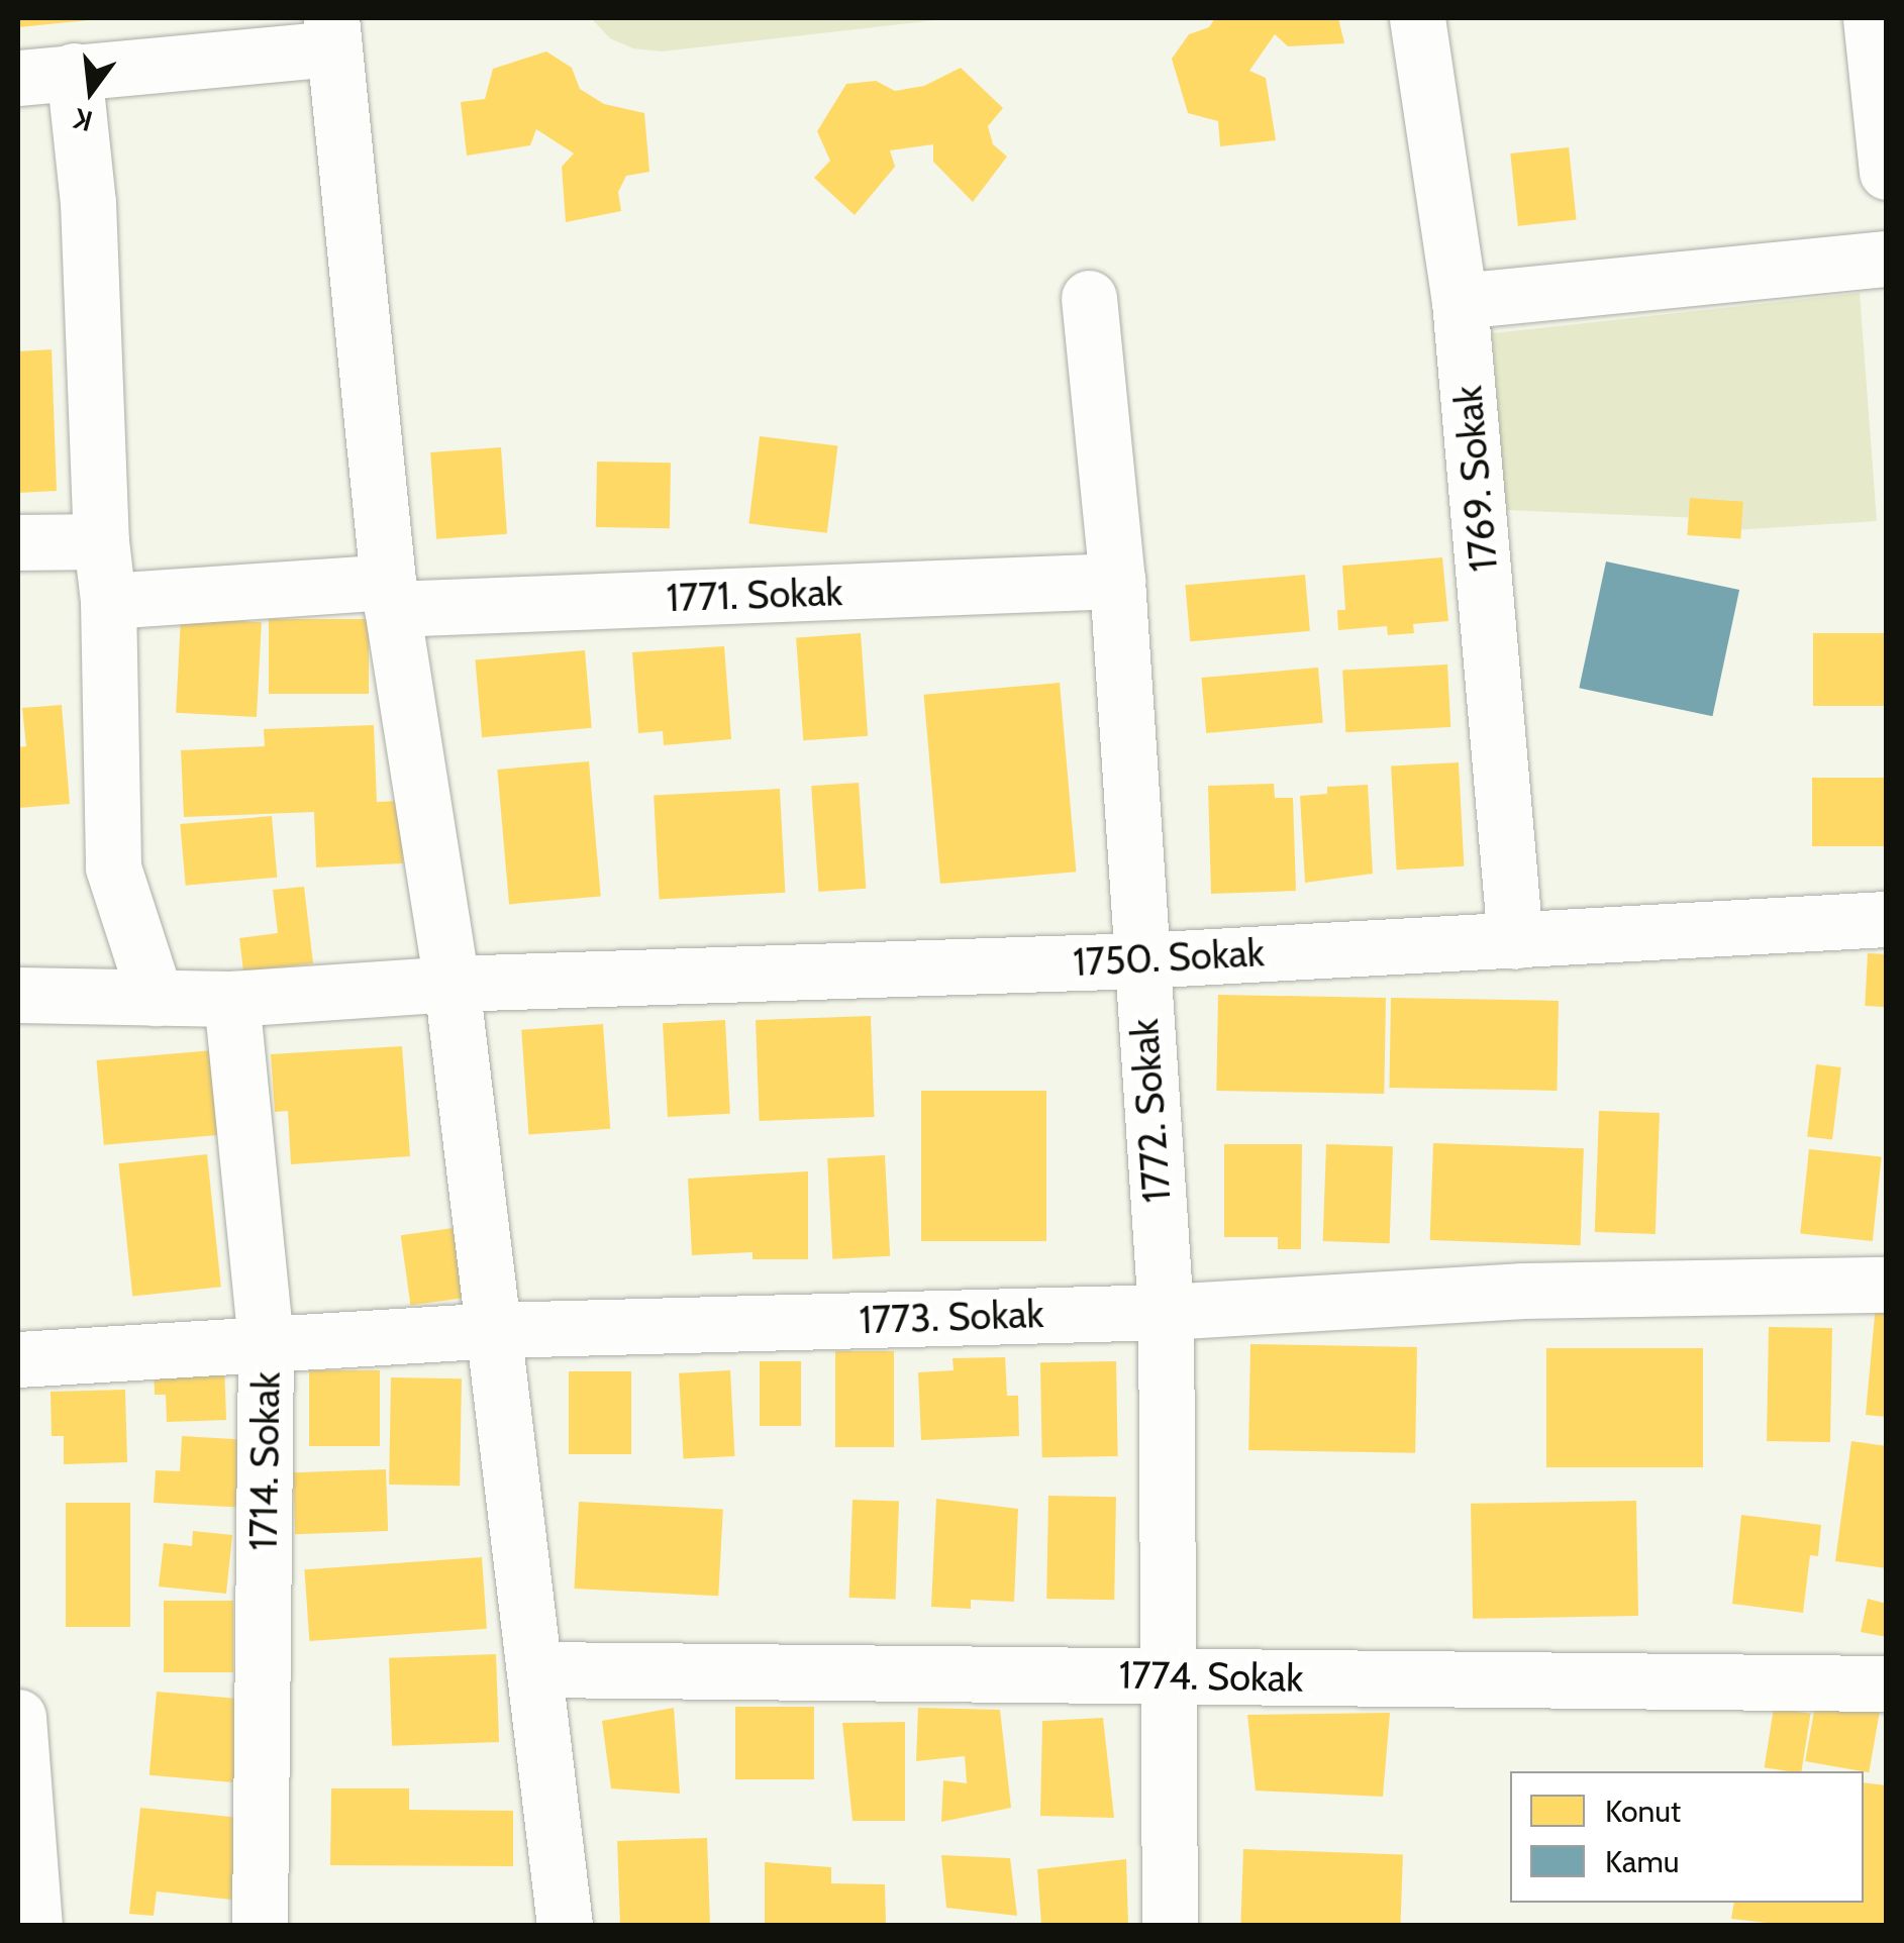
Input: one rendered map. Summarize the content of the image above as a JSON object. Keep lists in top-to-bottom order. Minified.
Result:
{"streets":{"street":["1769. Sokak","1771. Sokak","1750. Sokak","1772. Sokak","1773. Sokak","1714. Sokak","1774. Sokak"]},"crossings":[["1769. Sokak","1750. Sokak"],["1771. Sokak","1772. Sokak"],["1750. Sokak","1772. Sokak"],["1750. Sokak","1714. Sokak"],["1772. Sokak","1773. Sokak"],["1772. Sokak","1774. Sokak"],["1773. Sokak","1714. Sokak"]],"legend":["Konut","Kamu"],"north":"bottom"}
